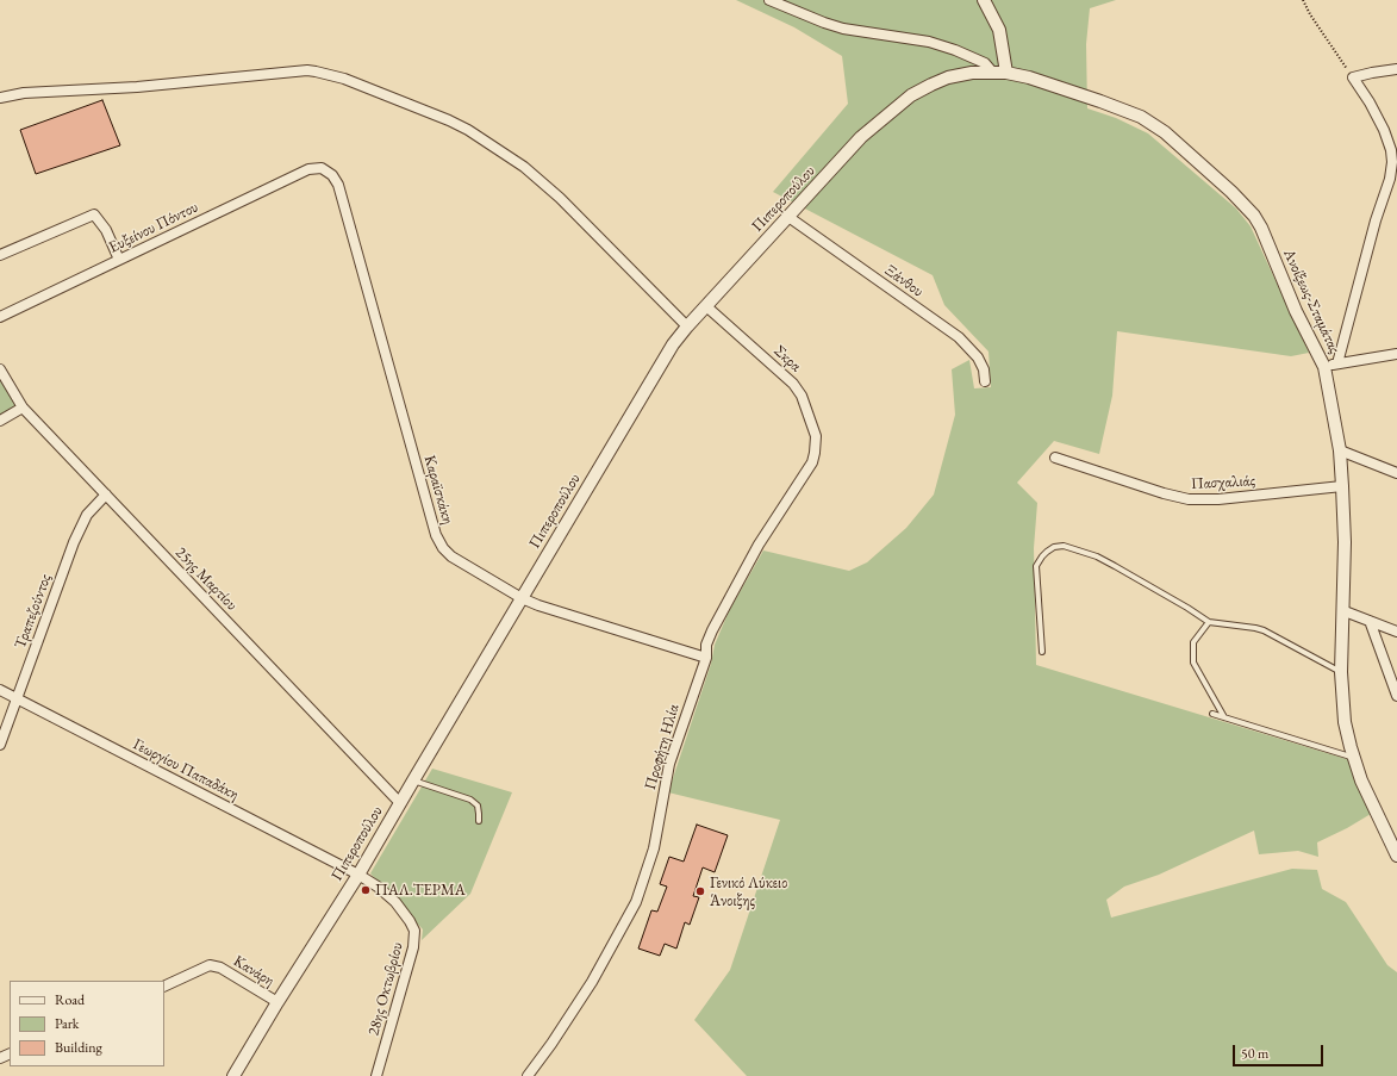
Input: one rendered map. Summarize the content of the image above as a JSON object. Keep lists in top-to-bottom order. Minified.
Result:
{"streets":{"street":["Πιπεροπούλου","Ευξείνου Πόντου","Ξάνθου","Ανοίξεως-Σταμάτας","Σκρα","Πασχαλιάς","Καραϊσκάκη","25ης Μαρτίου","Τραπεζούντος","Προφήτη Ηλία","Γεωργίου Παπαδάκη","Κανάρη","28ης Οκτωβρίου"]},"crossings":[["Πιπεροπούλου","Ξάνθου"],["Πιπεροπούλου","Ανοίξεως-Σταμάτας"],["Πιπεροπούλου","Σκρα"],["Πιπεροπούλου","Καραϊσκάκη"],["Πιπεροπούλου","25ης Μαρτίου"],["Πιπεροπούλου","Γεωργίου Παπαδάκη"],["Πιπεροπούλου","Κανάρη"],["Πιπεροπούλου","28ης Οκτωβρίου"],["Ευξείνου Πόντου","Καραϊσκάκη"],["Ανοίξεως-Σταμάτας","Πασχαλιάς"],["Σκρα","Προφήτη Ηλία"],["Καραϊσκάκη","Προφήτη Ηλία"],["25ης Μαρτίου","Τραπεζούντος"],["Τραπεζούντος","Γεωργίου Παπαδάκη"],["Γεωργίου Παπαδάκη","28ης Οκτωβρίου"]],"places":["ΠΑΛ.ΤΕΡΜΑ","Γενικό Λύκειο Άνοιξης"],"legend":["Road","Park","Building"],"scale_bar":"50 m"}
